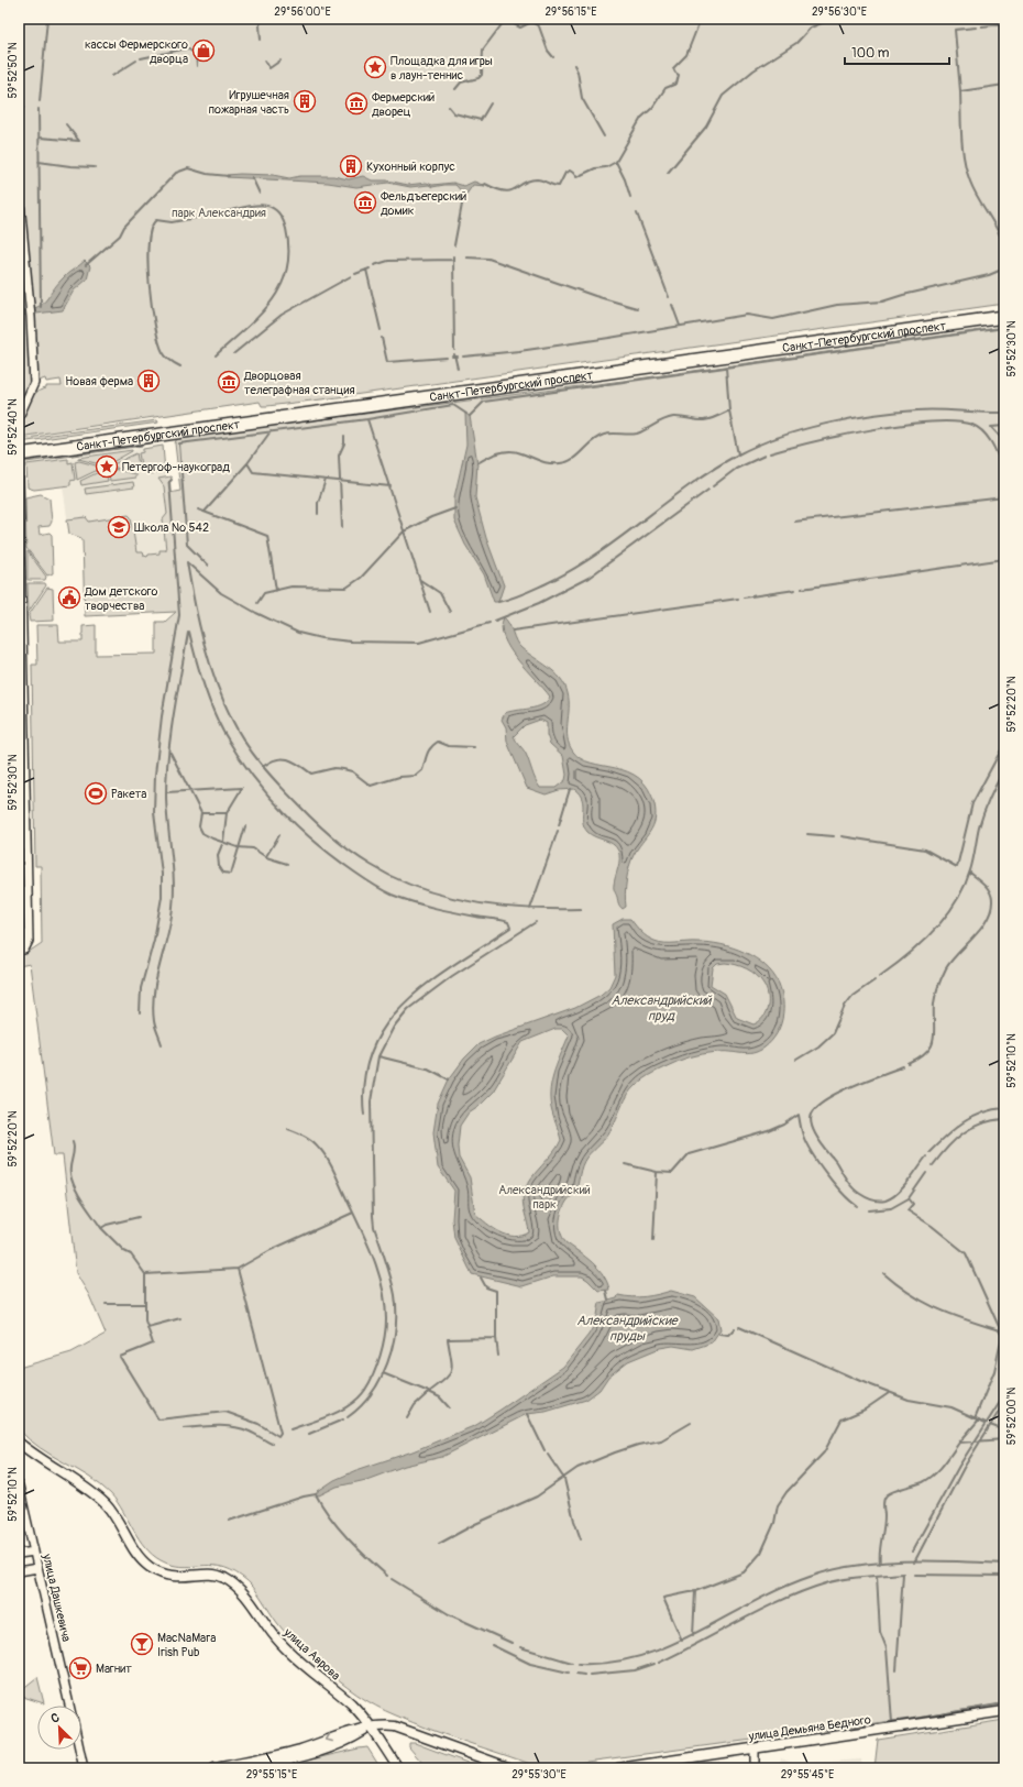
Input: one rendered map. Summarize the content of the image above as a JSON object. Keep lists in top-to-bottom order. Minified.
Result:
{"streets":{"main road":["Санкт-Петербургский проспект"],"street":["улица Дашкевича","улица Аврова","улица Демьяна Бедного"]},"water":["Александрийский пруд","Александрийские пруды"],"parks":["парк Александрия","Александрийский парк"],"places":{"shop":["кассы Фермерского дворца"],"place":["Площадка для игры в лаун-теннис","Петергоф-наукоград"],"building":["Игрушечная пожарная часть","Кухонный корпус","Новая ферма"],"museum":["Фермерский дворец","Фельдъегерский домик","Дворцовая телеграфная станция"],"school or university":["Школа № 542"],"public building":["Дом детского творчества"],"sports":["Ракета"],"bar":["MacNaMara Irish Pub"],"supermarket":["Магнит"]},"scale_bar":"100 m","north":"top left","coordinates":["29°56'00\"E","29°56'15\"E","29°56'30\"E","59°52'50\"N","59°52'30\"N","59°52'40\"N","59°52'20\"N","59°52'10\"N","59°52'00\"N","29°55'15\"E","29°55'30\"E","29°55'45\"E"]}
